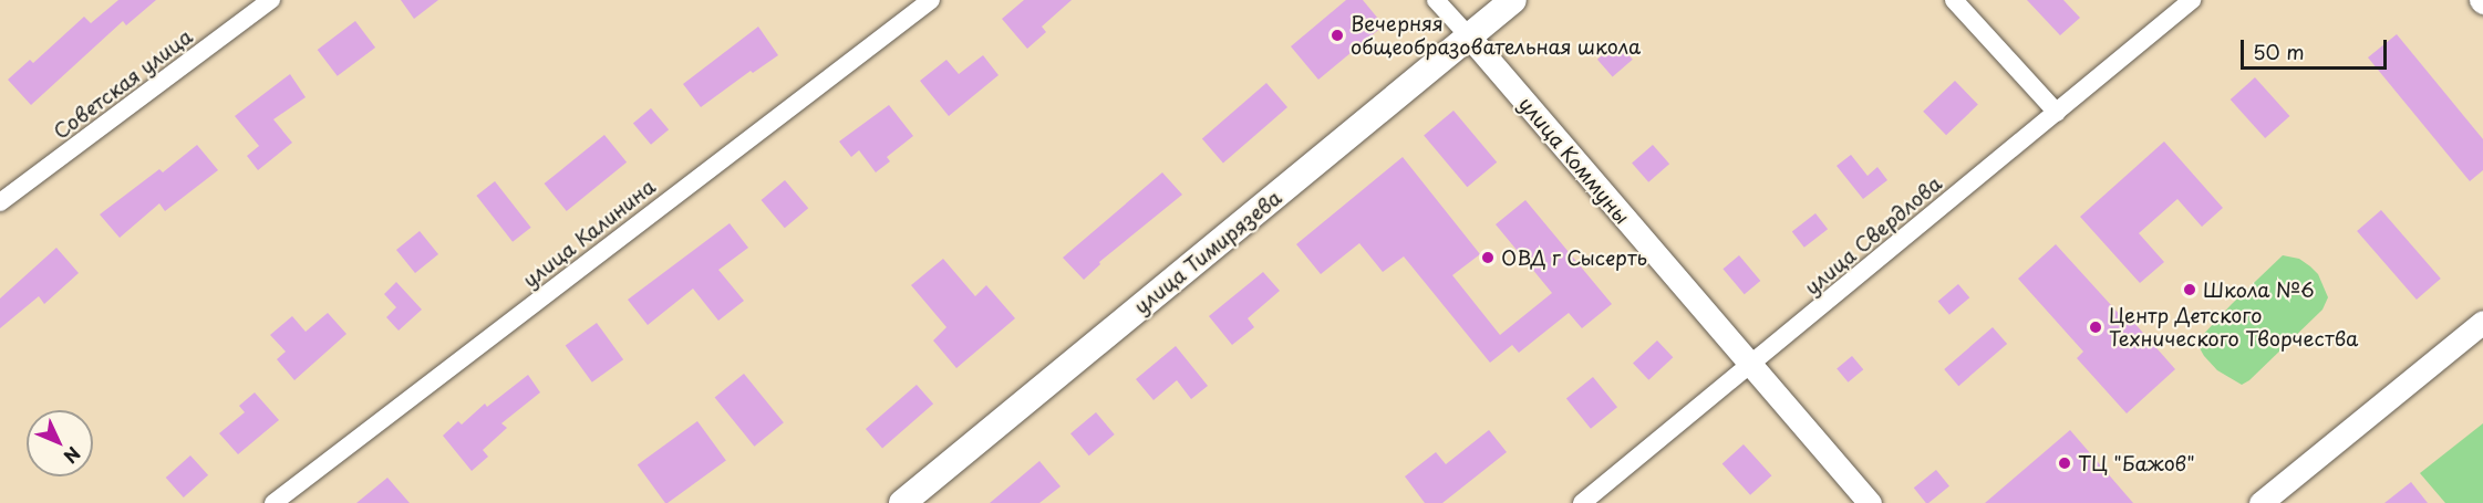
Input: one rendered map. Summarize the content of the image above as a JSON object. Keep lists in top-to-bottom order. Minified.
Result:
{"streets":{"main road":["улица Тимирязева"],"street":["Советская улица","улица Коммуны","улица Калинина","улица Свердлова"]},"crossings":[["улица Коммуны","улица Свердлова"],["улица Коммуны","улица Тимирязева"]],"places":["Вечерняя общеобразовательная школа","ОВД г Сысерть","Школа №6","Центр Детского Технического Творчества","ТЦ \"Бажов\""],"scale_bar":"50 m","north":"bottom right"}
